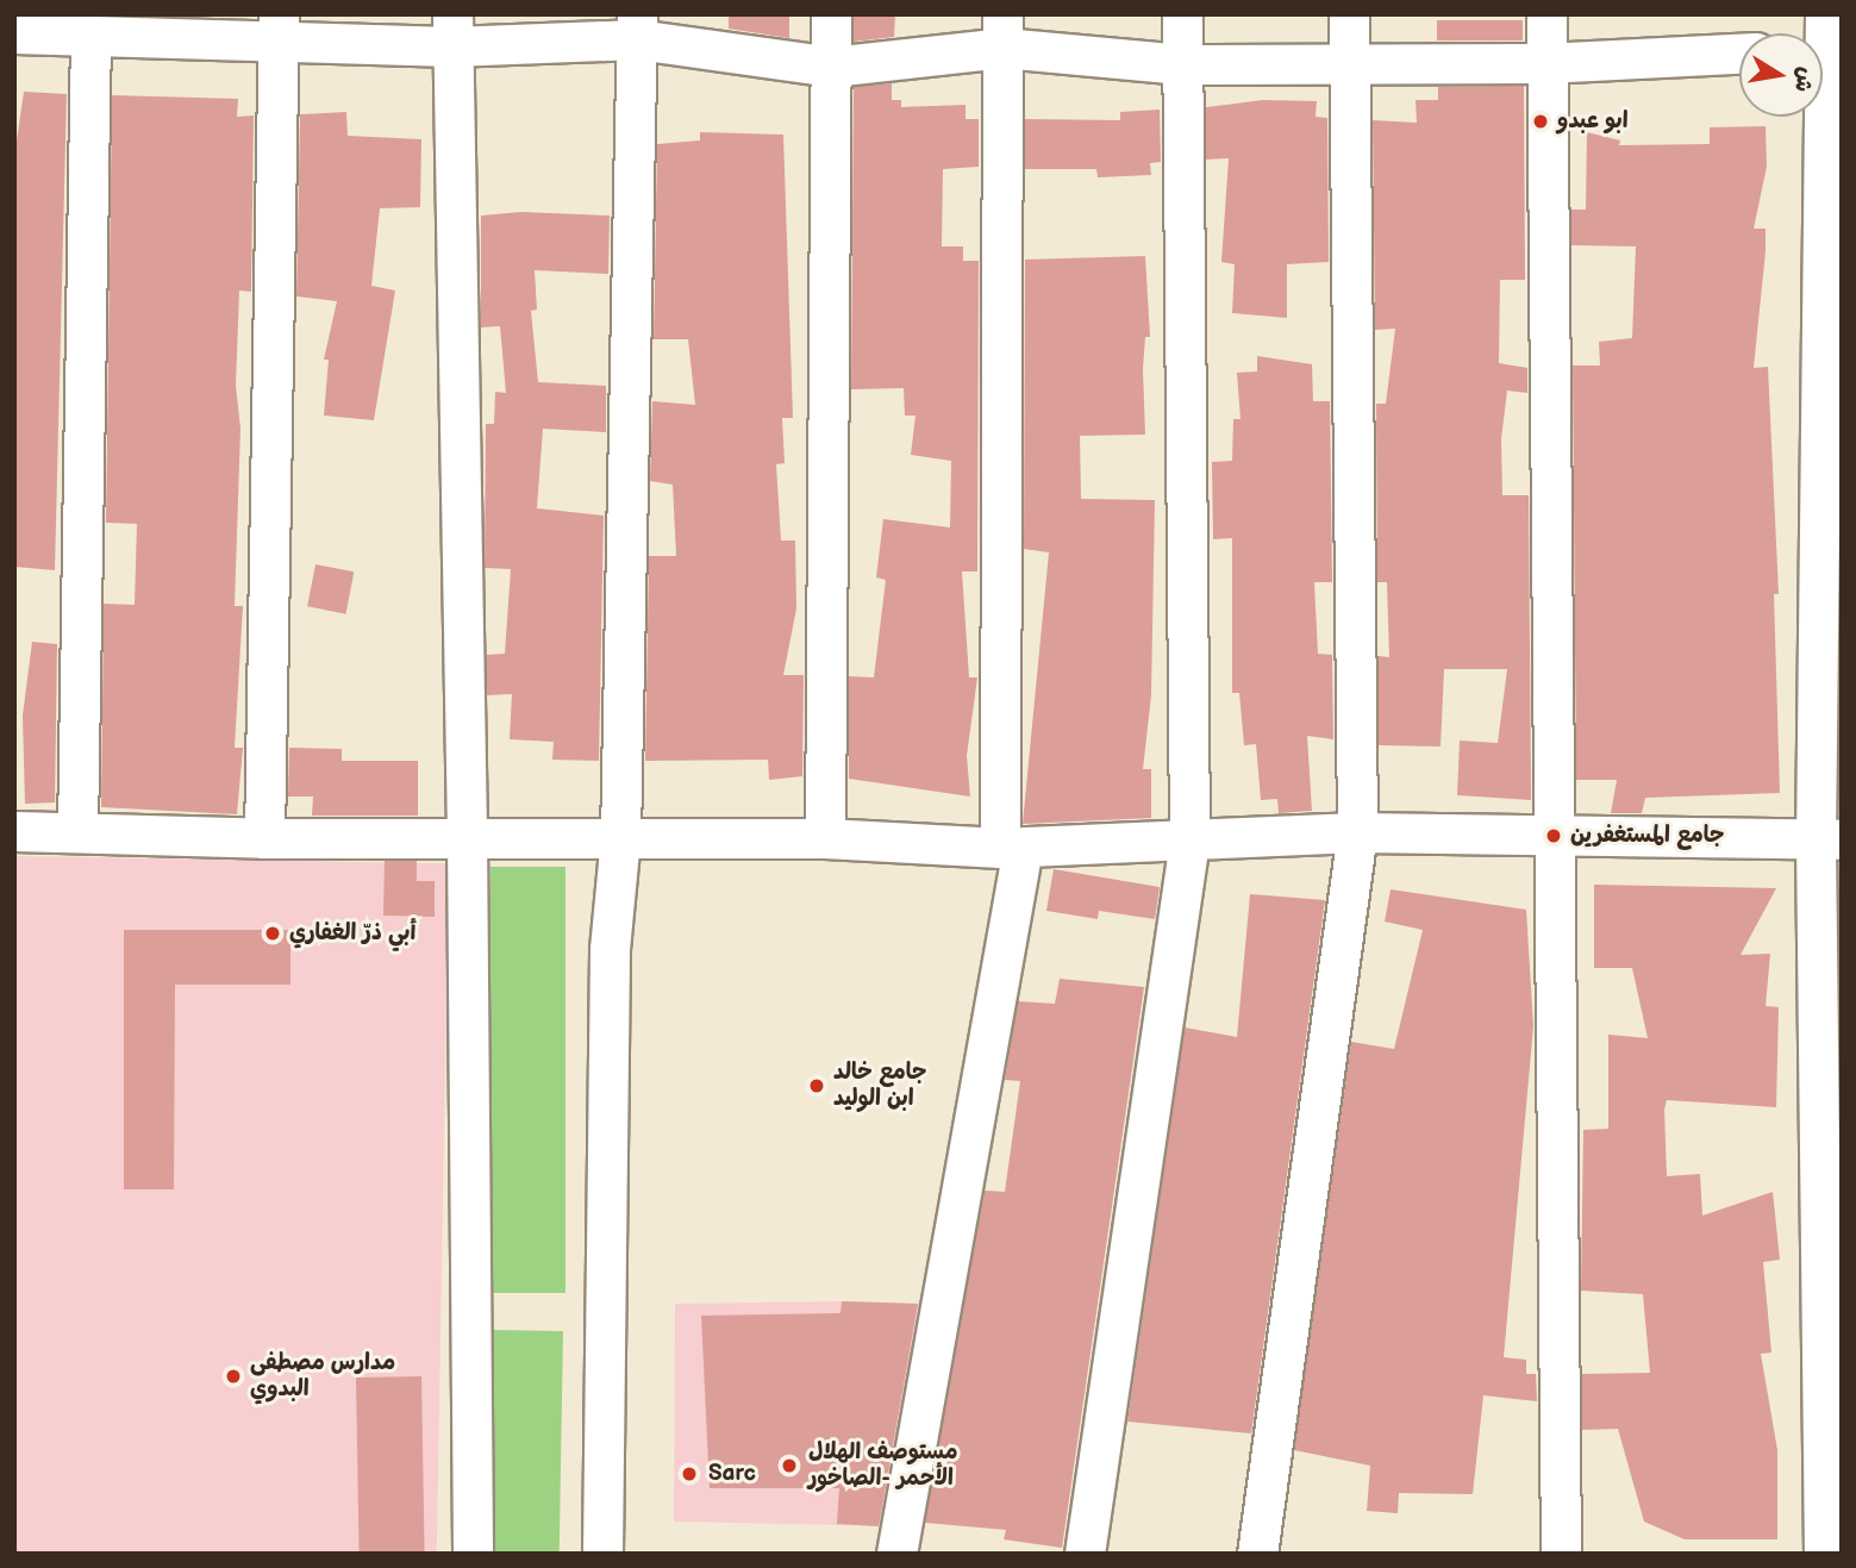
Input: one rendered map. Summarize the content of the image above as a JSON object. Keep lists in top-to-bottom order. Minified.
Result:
{"places":["ابو عبدو","جامع المستغفرين","أبي ذرّ الغفاري","جامع خالد ابن الوليد","مدارس مصطفى البدوي","مستوصف الهلال الأحمر -الصاخور","Sarc"],"north":"right"}
